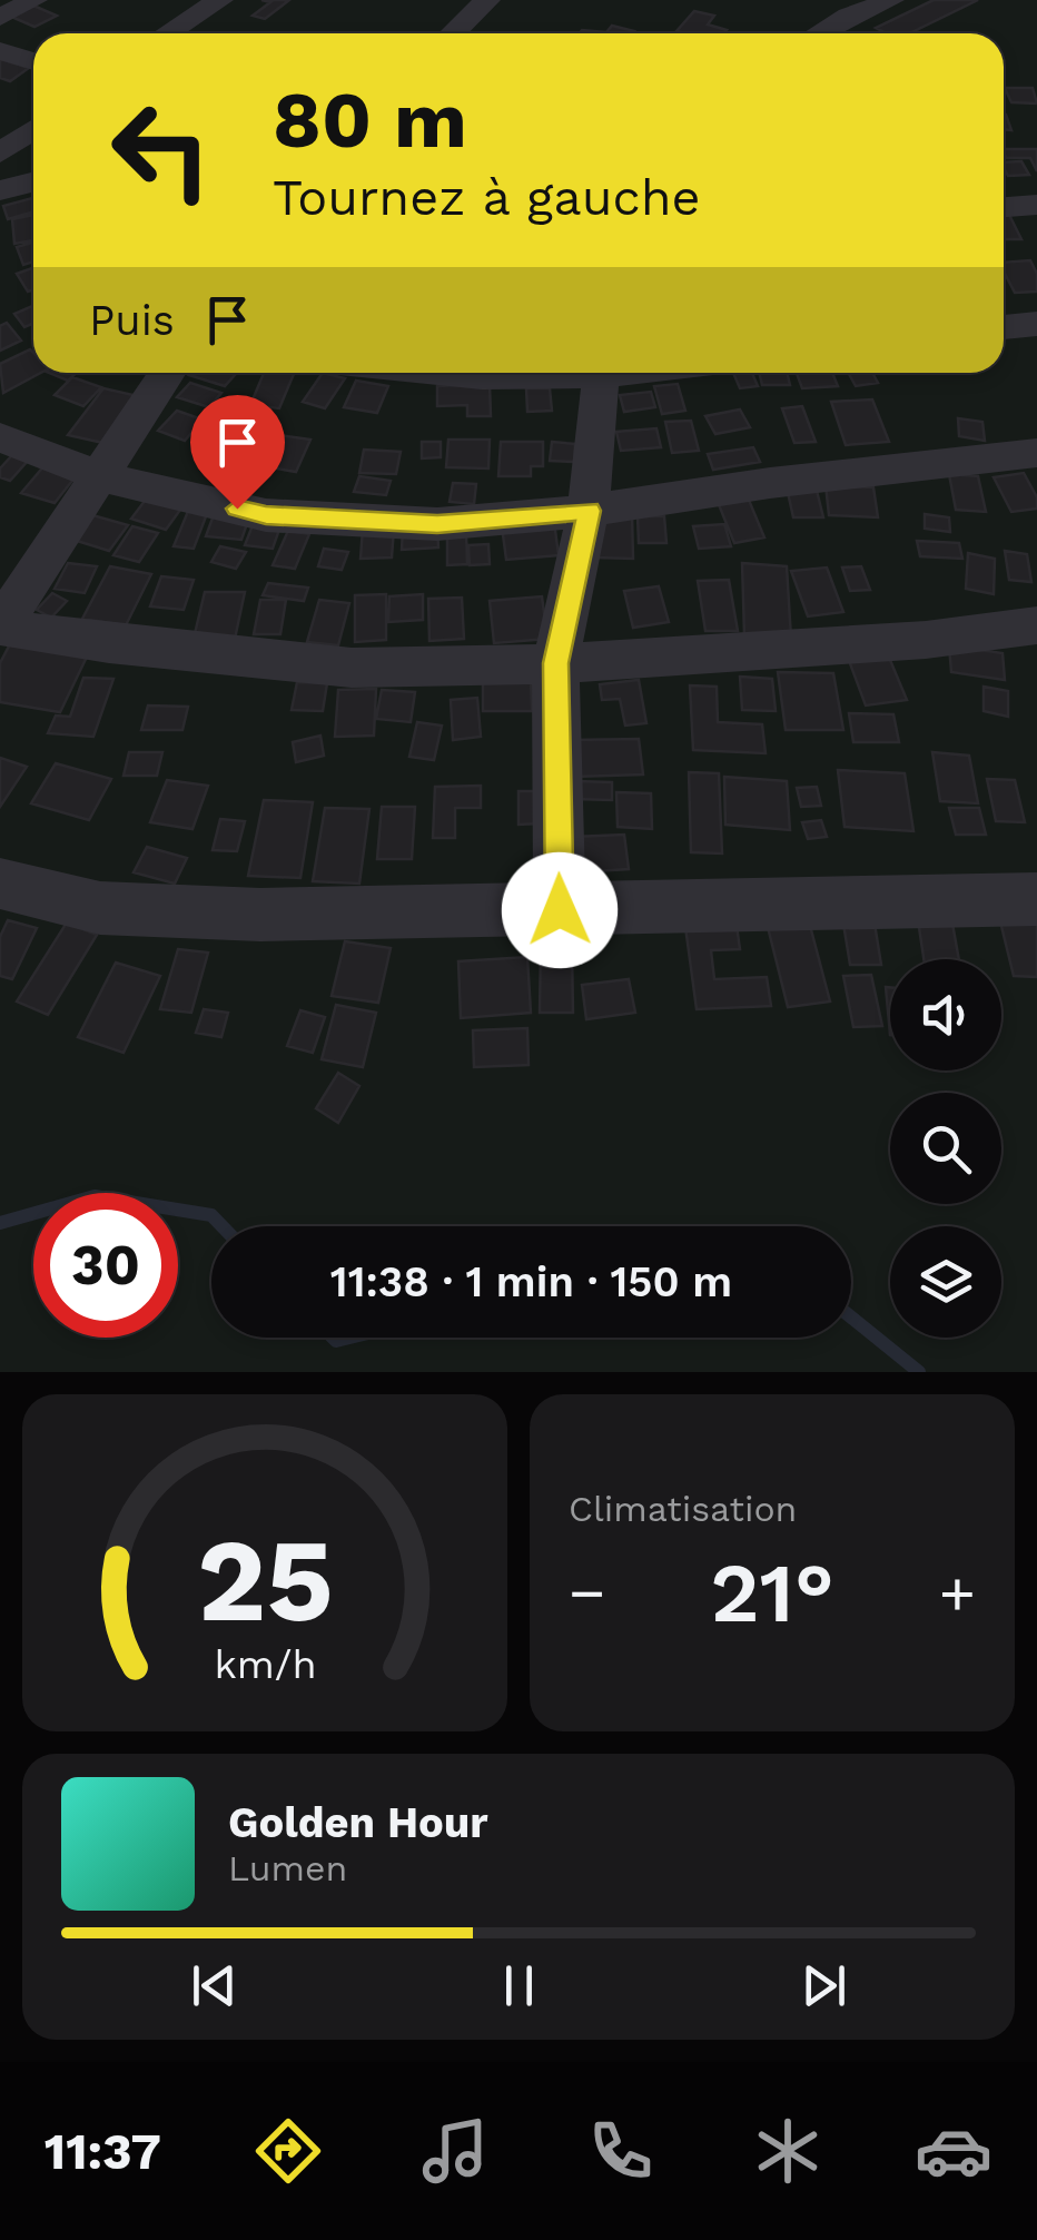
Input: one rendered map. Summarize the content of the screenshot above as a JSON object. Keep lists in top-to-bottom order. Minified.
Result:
{"page":{"turn":["80 m","Tournez à gauche"],"then":"Puis","limit":"30","trip":"11:38 · 1 min · 150 m","tile":"Climatisation","heat":["−","21°","+"],"song":["Golden Hour","Lumen"],"tabs":"11:37","gauge":["25","km/h"]}}
